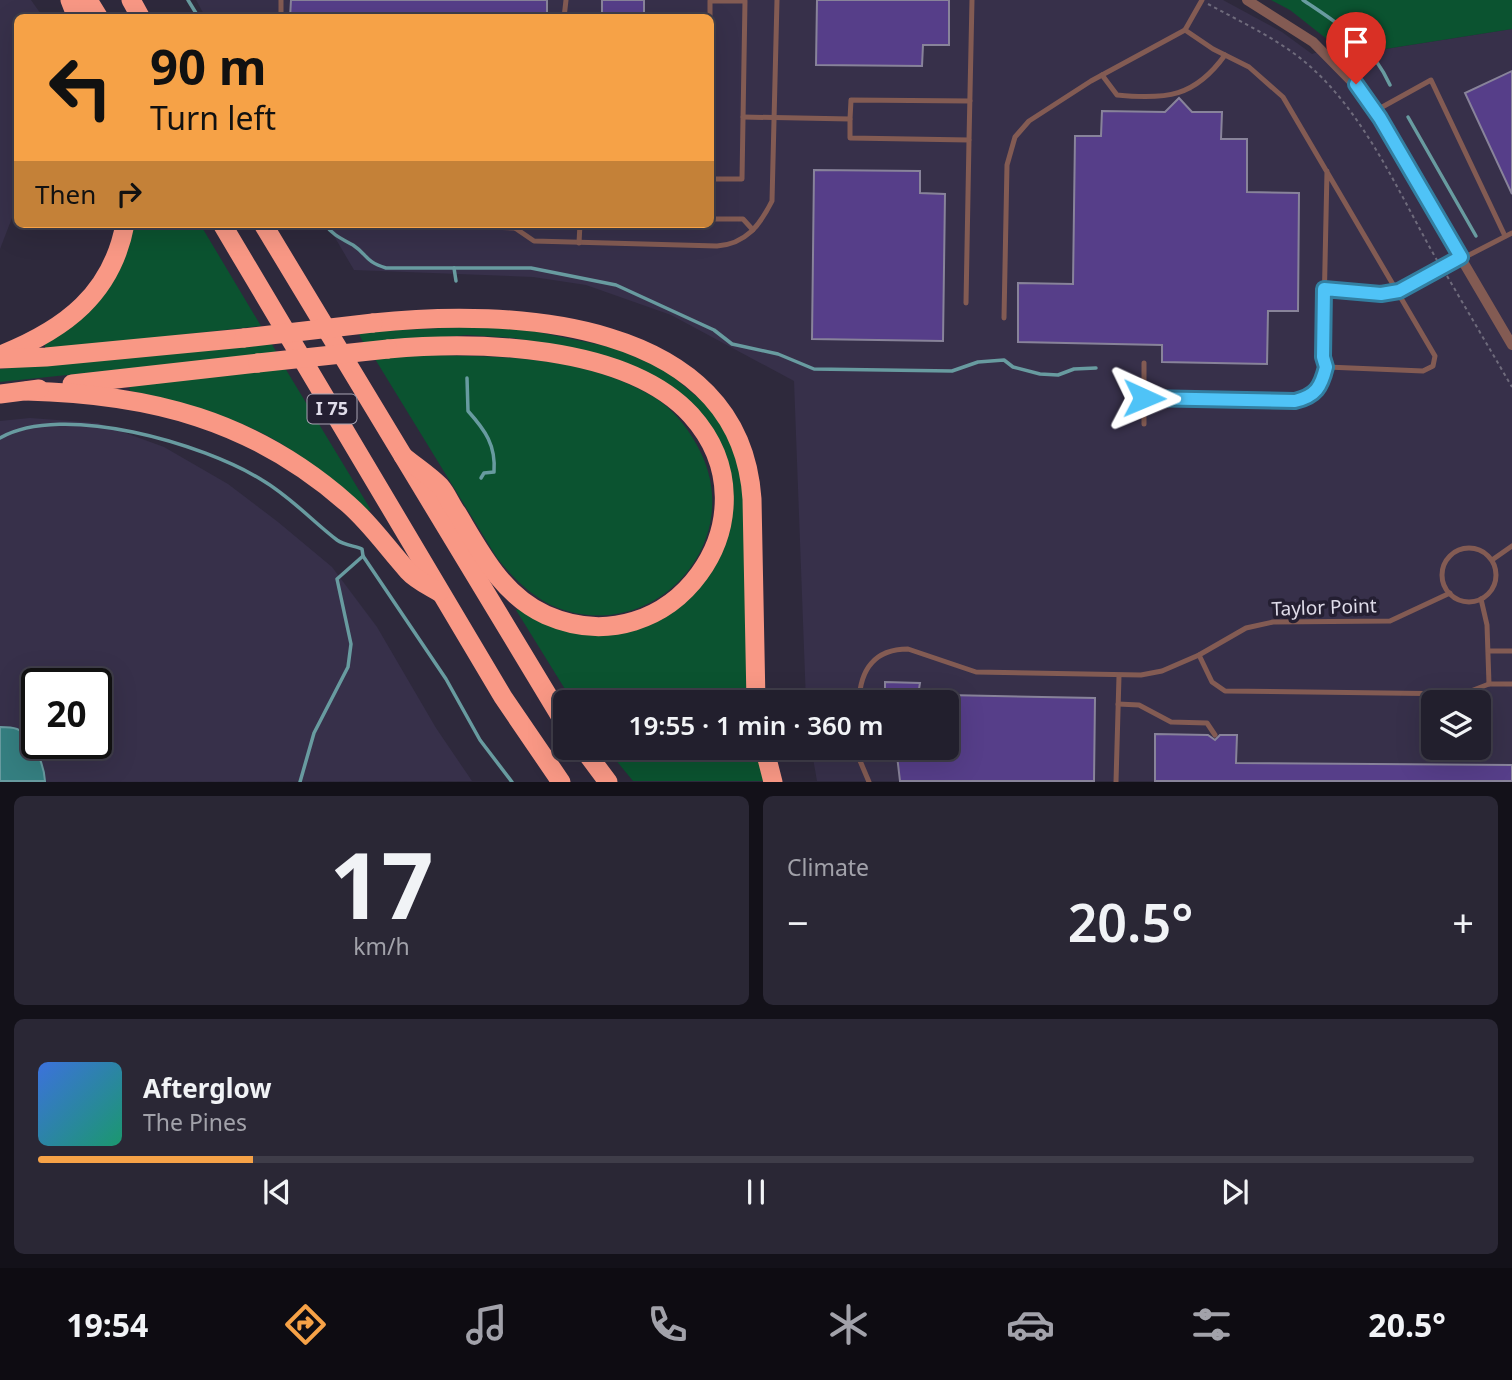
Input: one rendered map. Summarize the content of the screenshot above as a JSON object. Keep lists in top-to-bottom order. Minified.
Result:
{"streets":{"highway":["I 75"],"lane":["Taylor Point"]},"page":{"turn":["90 m","Turn left"],"then":"Then","limit":"20","trip":"19:55 · 1 min · 360 m","tile":[["17","km/h"],"Climate"],"heat":["−","20.5°","+"],"song":["Afterglow","The Pines"],"tabs":["19:54","20.5°"]}}
